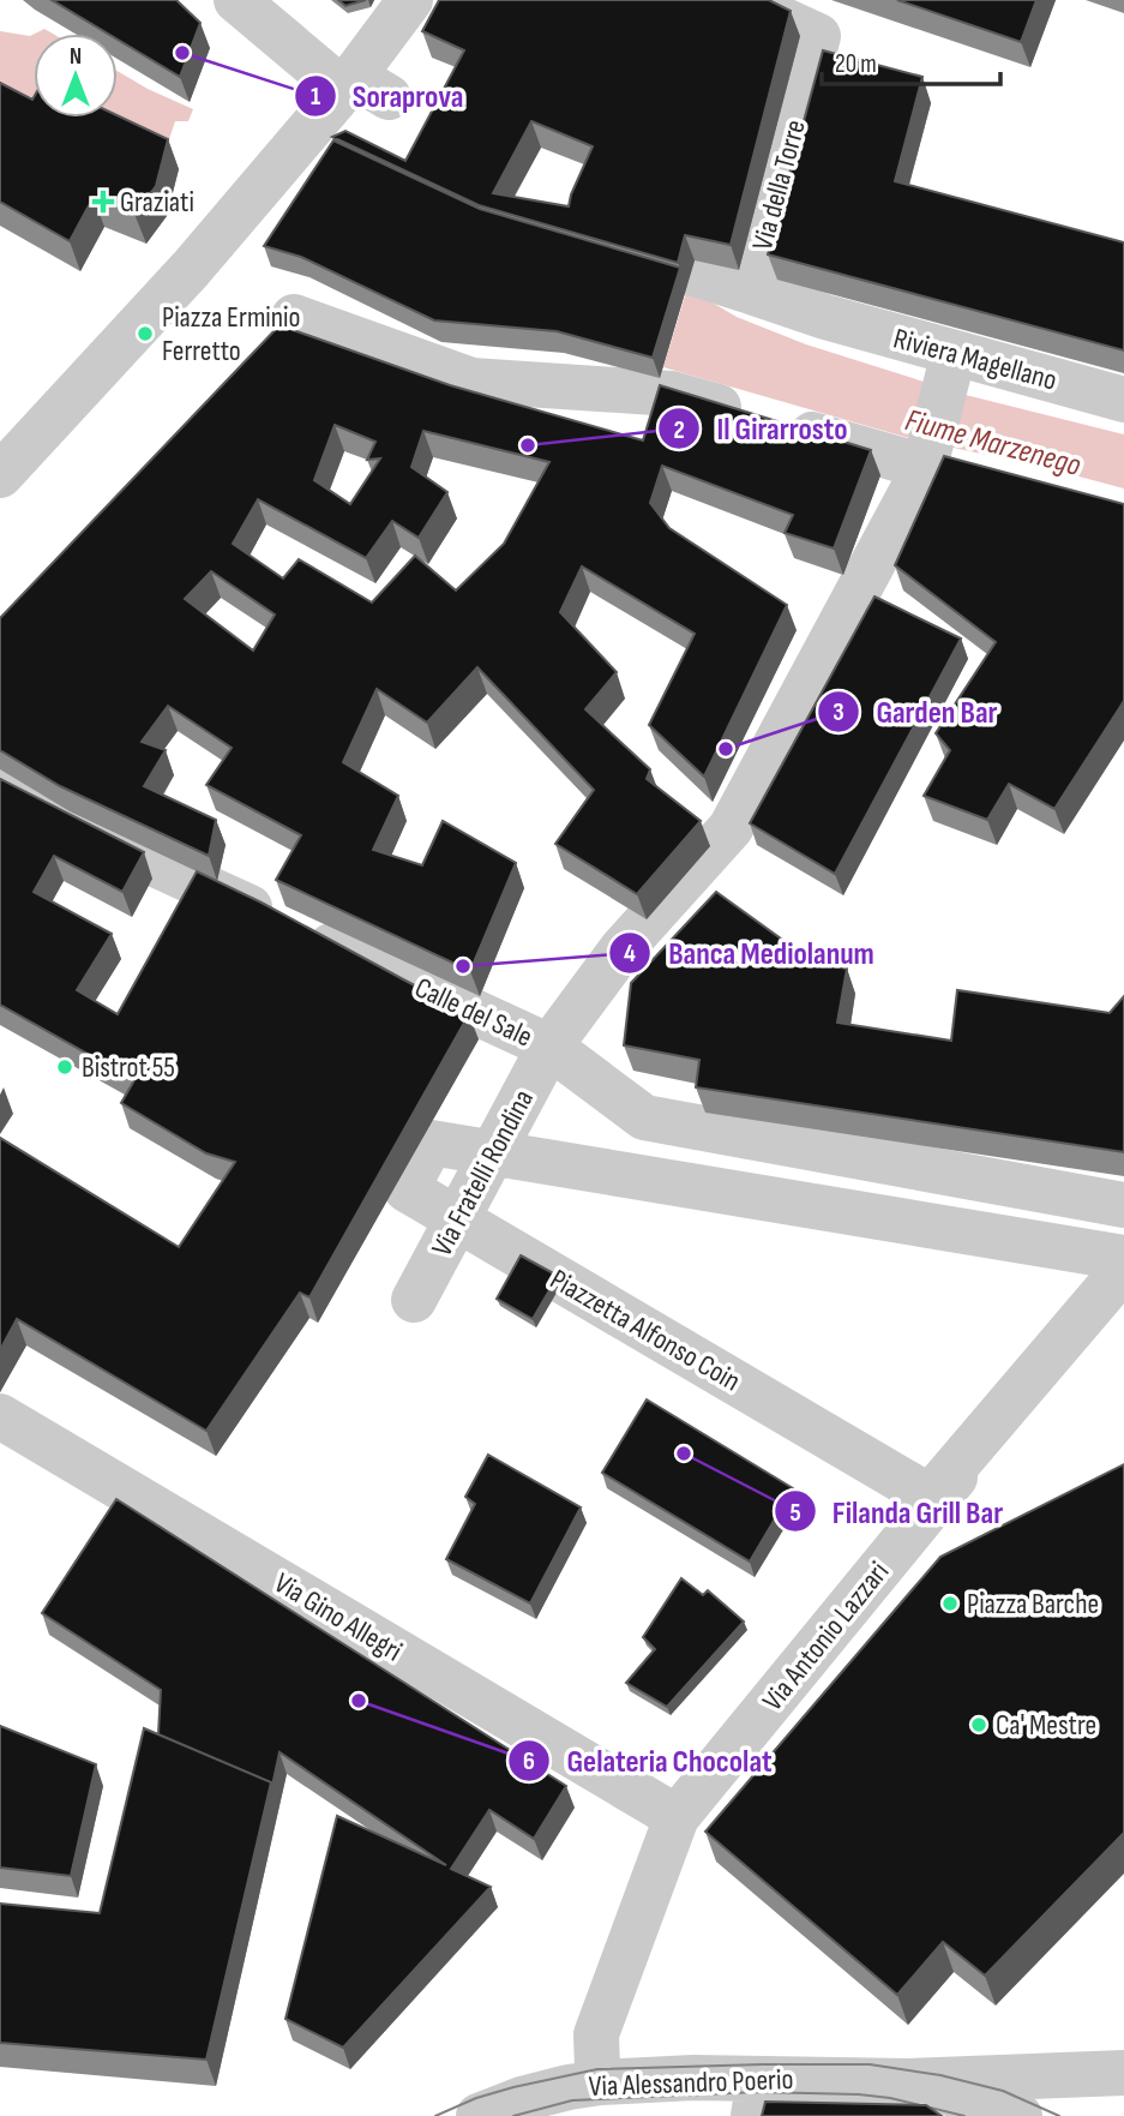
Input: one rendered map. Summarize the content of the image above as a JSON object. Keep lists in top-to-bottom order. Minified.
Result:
{"streets":{"street":["Via della Torre","Riviera Magellano","Calle del Sale","Via Fratelli Rondina","Piazzetta Alfonso Coin","Via Gino Allegri","Via Antonio Lazzari","Via Alessandro Poerio"]},"crossings":[["Via della Torre","Riviera Magellano"],["Calle del Sale","Via Fratelli Rondina"],["Via Fratelli Rondina","Piazzetta Alfonso Coin"],["Via Gino Allegri","Via Antonio Lazzari"],["Via Antonio Lazzari","Via Alessandro Poerio"]],"water":["Fiume Marzenego"],"places":{"other":["Soraprova","Piazza Erminio Ferretto","Il Girarrosto","Garden Bar","Banca Mediolanum","Bistrot 55","Filanda Grill Bar","Piazza Barche","Gelateria Chocolat","Ca' Mestre"],"health":["Graziati"]},"scale_bar":"20 m","north":"top"}
